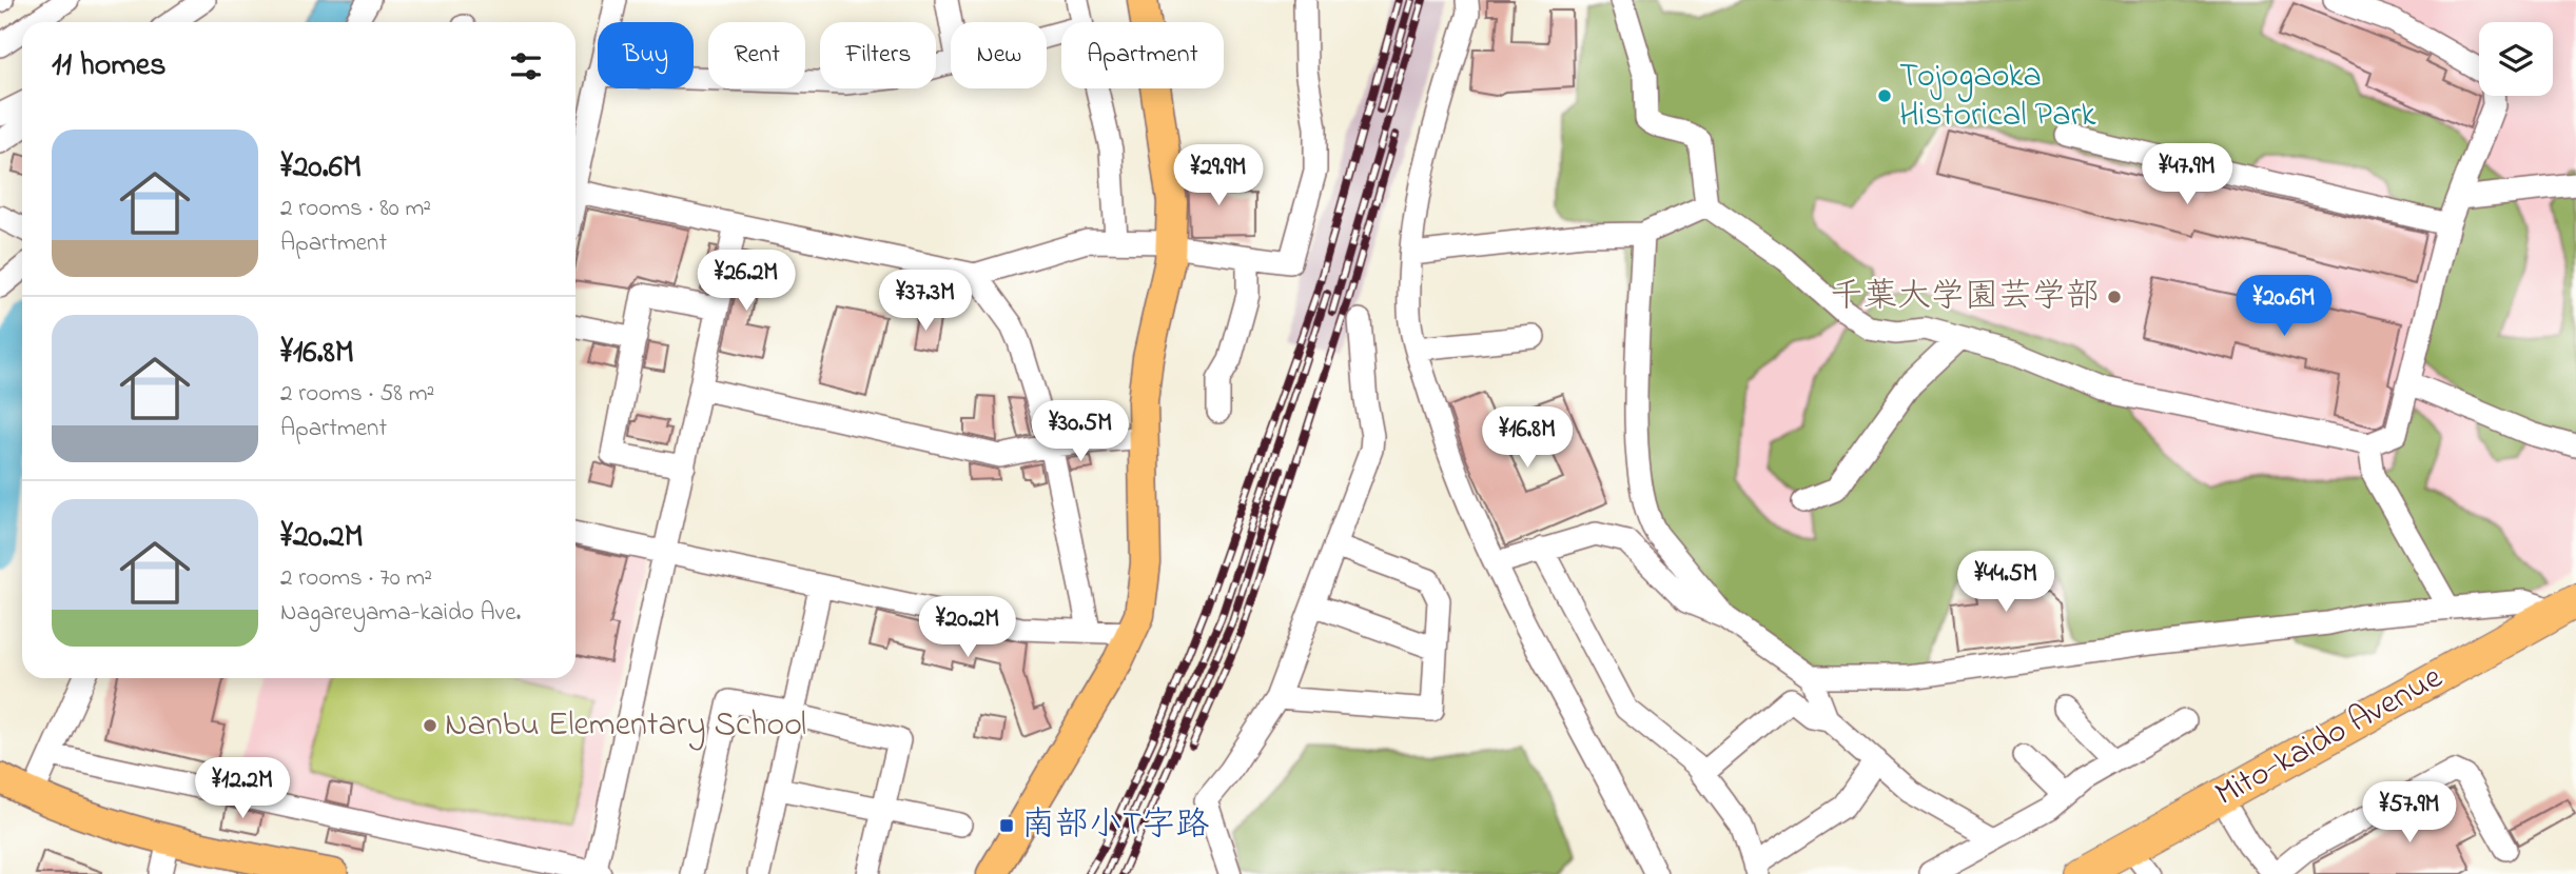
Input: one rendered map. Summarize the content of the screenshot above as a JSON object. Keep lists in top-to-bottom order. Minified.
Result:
{"streets":{"highway":["Mito-kaido Avenue"]},"places":{"other":["Tojogaoka Historical Park","千葉大学園芸学部","Nanbu Elementary School"],"transit":["南部小T字路"]},"page":{"chip":["Buy","Rent","Filters","New","Apartment"],"heading":"11 homes","list":[{"name":"¥20.6M","note":"2 rooms · 80 m² · Apartment"},{"name":"¥16.8M","note":"2 rooms · 58 m² · Apartment"},{"name":"¥20.2M","note":"2 rooms · 70 m² · Nagareyama-kaido Ave."}],"price":["¥47.9M","¥29.9M","¥26.2M","¥37.3M","¥20.6M","¥30.5M","¥16.8M","¥44.5M","¥20.2M","¥12.2M","¥57.9M"]}}
